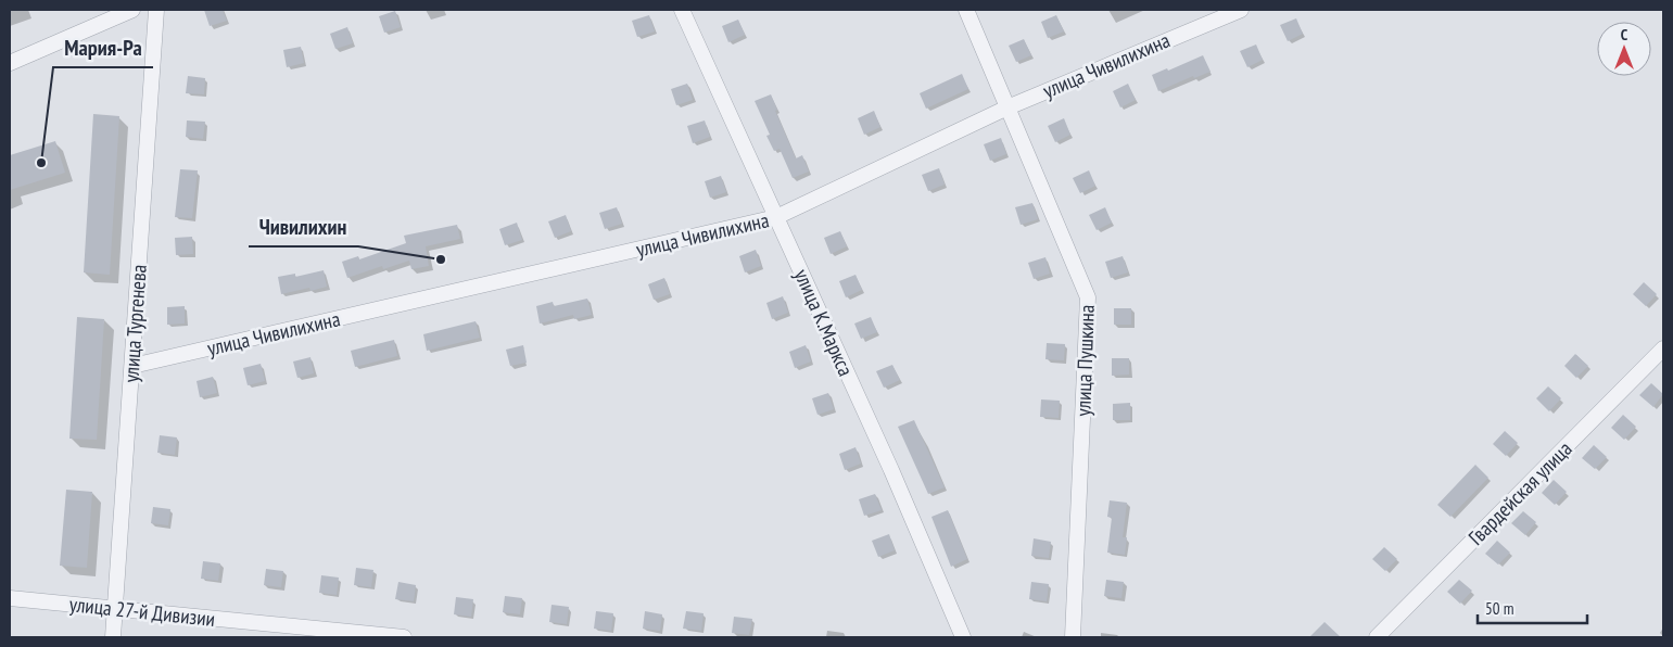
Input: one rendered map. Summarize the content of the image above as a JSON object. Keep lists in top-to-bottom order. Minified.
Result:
{"streets":{"street":["улица Чивилихина","улица К.Маркса","улица Тургенева","улица Пушкина","Гвардейская улица","улица 27-й Дивизии"]},"crossings":[["улица Чивилихина","улица К.Маркса"],["улица Чивилихина","улица Тургенева"],["улица Чивилихина","улица Пушкина"],["улица Тургенева","улица 27-й Дивизии"]],"places":["Мария-Ра","Чивилихин"],"scale_bar":"50 m","north":"top"}
